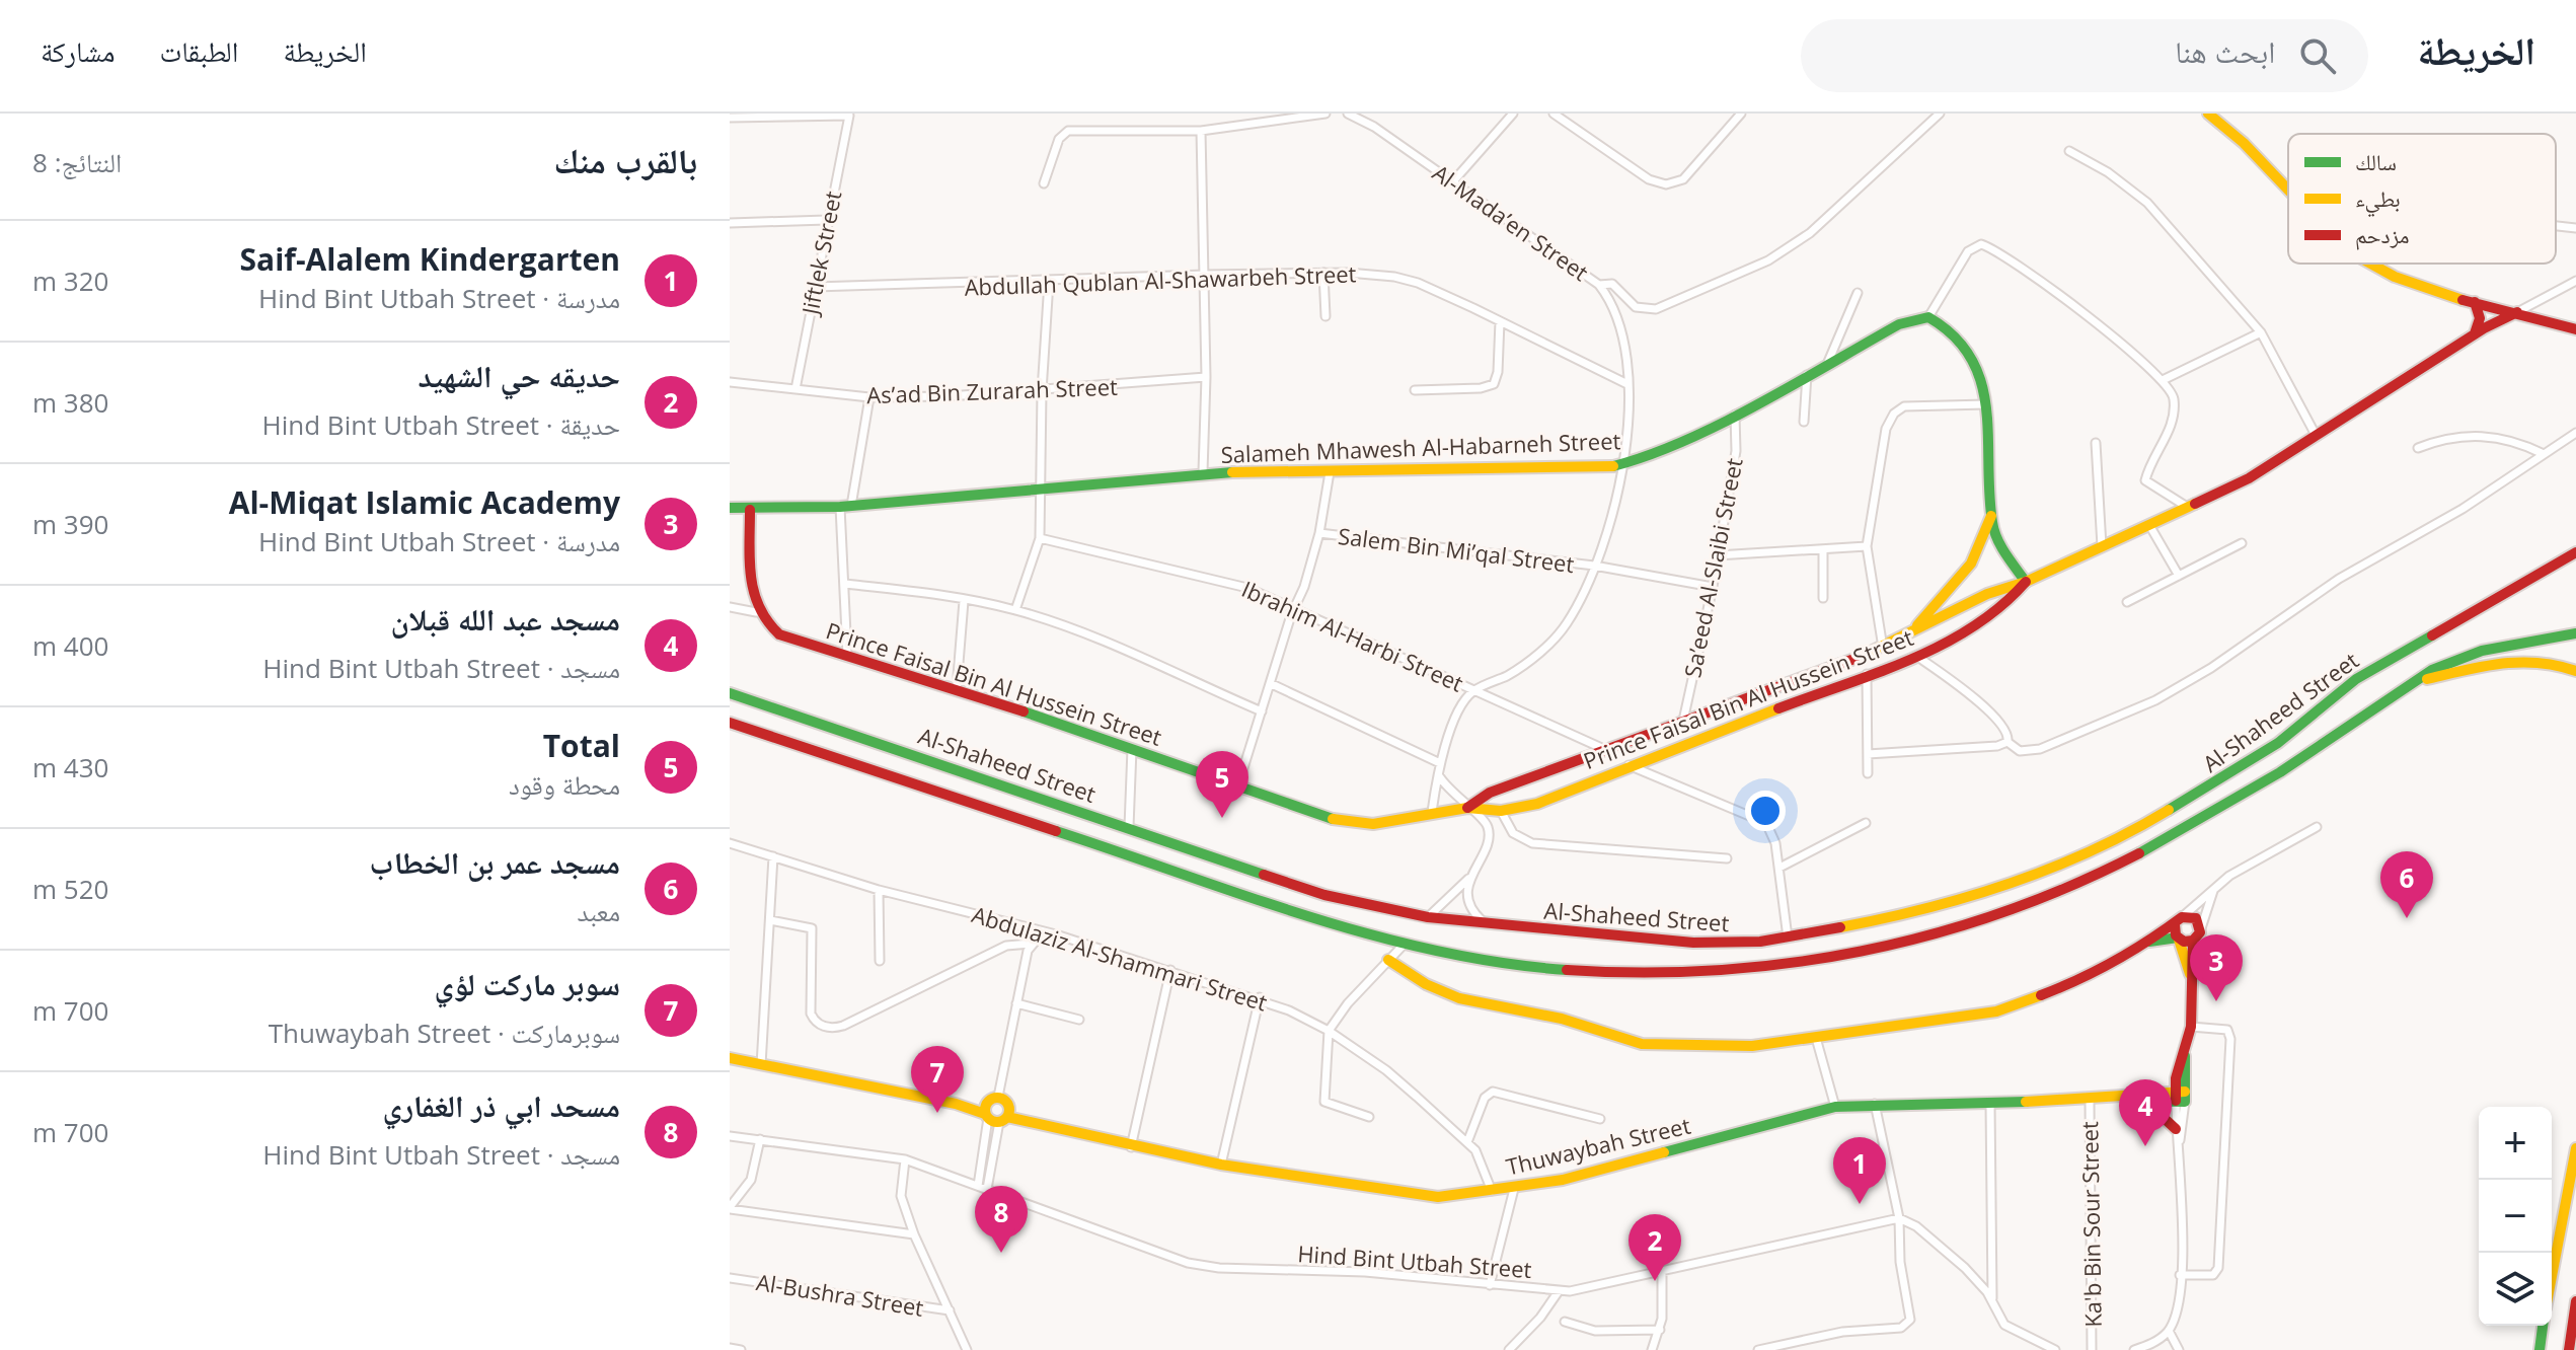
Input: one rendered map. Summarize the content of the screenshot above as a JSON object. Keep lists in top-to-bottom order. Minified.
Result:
{"streets":{"main road":["Salameh Mhawesh Al-Habarneh Street","Prince Faisal Bin Al Hussein Street","Al-Shaheed Street","Thuwaybah Street"],"street":["Al-Mada’en Street","Jiftlek Street","Abdullah Qublan Al-Shawarbeh Street","As’ad Bin Zurarah Street","Salem Bin Mi’qal Street","Sa’eed Al-Slaibi Street","Ibrahim Al-Harbi Street","Abdulaziz Al-Shammari Street","Ka'b Bin Sour Street","Hind Bint Utbah Street","Al-Bushra Street"]},"crossings":[["Al-Mada’en Street","Abdullah Qublan Al-Shawarbeh Street"],["Al-Mada’en Street","Salameh Mhawesh Al-Habarneh Street"],["Al-Mada’en Street","Salem Bin Mi’qal Street"],["Al-Mada’en Street","Ibrahim Al-Harbi Street"],["Jiftlek Street","Abdullah Qublan Al-Shawarbeh Street"],["Jiftlek Street","As’ad Bin Zurarah Street"],["Salameh Mhawesh Al-Habarneh Street","Salem Bin Mi’qal Street"],["Salameh Mhawesh Al-Habarneh Street","Sa’eed Al-Slaibi Street"],["Salem Bin Mi’qal Street","Sa’eed Al-Slaibi Street"],["Salem Bin Mi’qal Street","Ibrahim Al-Harbi Street"],["Salem Bin Mi’qal Street","Prince Faisal Bin Al Hussein Street"],["Sa’eed Al-Slaibi Street","Prince Faisal Bin Al Hussein Street"],["Ibrahim Al-Harbi Street","Prince Faisal Bin Al Hussein Street"],["Abdulaziz Al-Shammari Street","Thuwaybah Street"],["Thuwaybah Street","Ka'b Bin Sour Street"]],"legend":["سالك","بطيء","مزدحم"],"page":{"header":"الخريطة","search":"ابحث هنا","nav":["الخريطة","الطبقات","مشاركة"],"heading":["بالقرب منك","النتائج: 8"],"list":[{"mark":"1","name":"Saif-Alalem Kindergarten","note":"مدرسة · Hind Bint Utbah Street","value":"320 m"},{"mark":"2","name":"حديقه حي الشهيد","note":"حديقة · Hind Bint Utbah Street","value":"380 m"},{"mark":"3","name":"Al-Miqat Islamic Academy","note":"مدرسة · Hind Bint Utbah Street","value":"390 m"},{"mark":"4","name":"مسجد عبد الله قبلان","note":"مسجد · Hind Bint Utbah Street","value":"400 m"},{"mark":"5","name":"Total","note":"محطة وقود","value":"430 m"},{"mark":"6","name":"مسجد عمر بن الخطاب","note":"معبد","value":"520 m"},{"mark":"7","name":"سوبر ماركت لؤي","note":"سوبرماركت · Thuwaybah Street","value":"700 m"},{"mark":"8","name":"مسحد ابي ذر الغفاري","note":"مسجد · Hind Bint Utbah Street","value":"700 m"}],"pins":["5","6","3","7","4","1","8","2"],"map_buttons":["+","−"]}}
